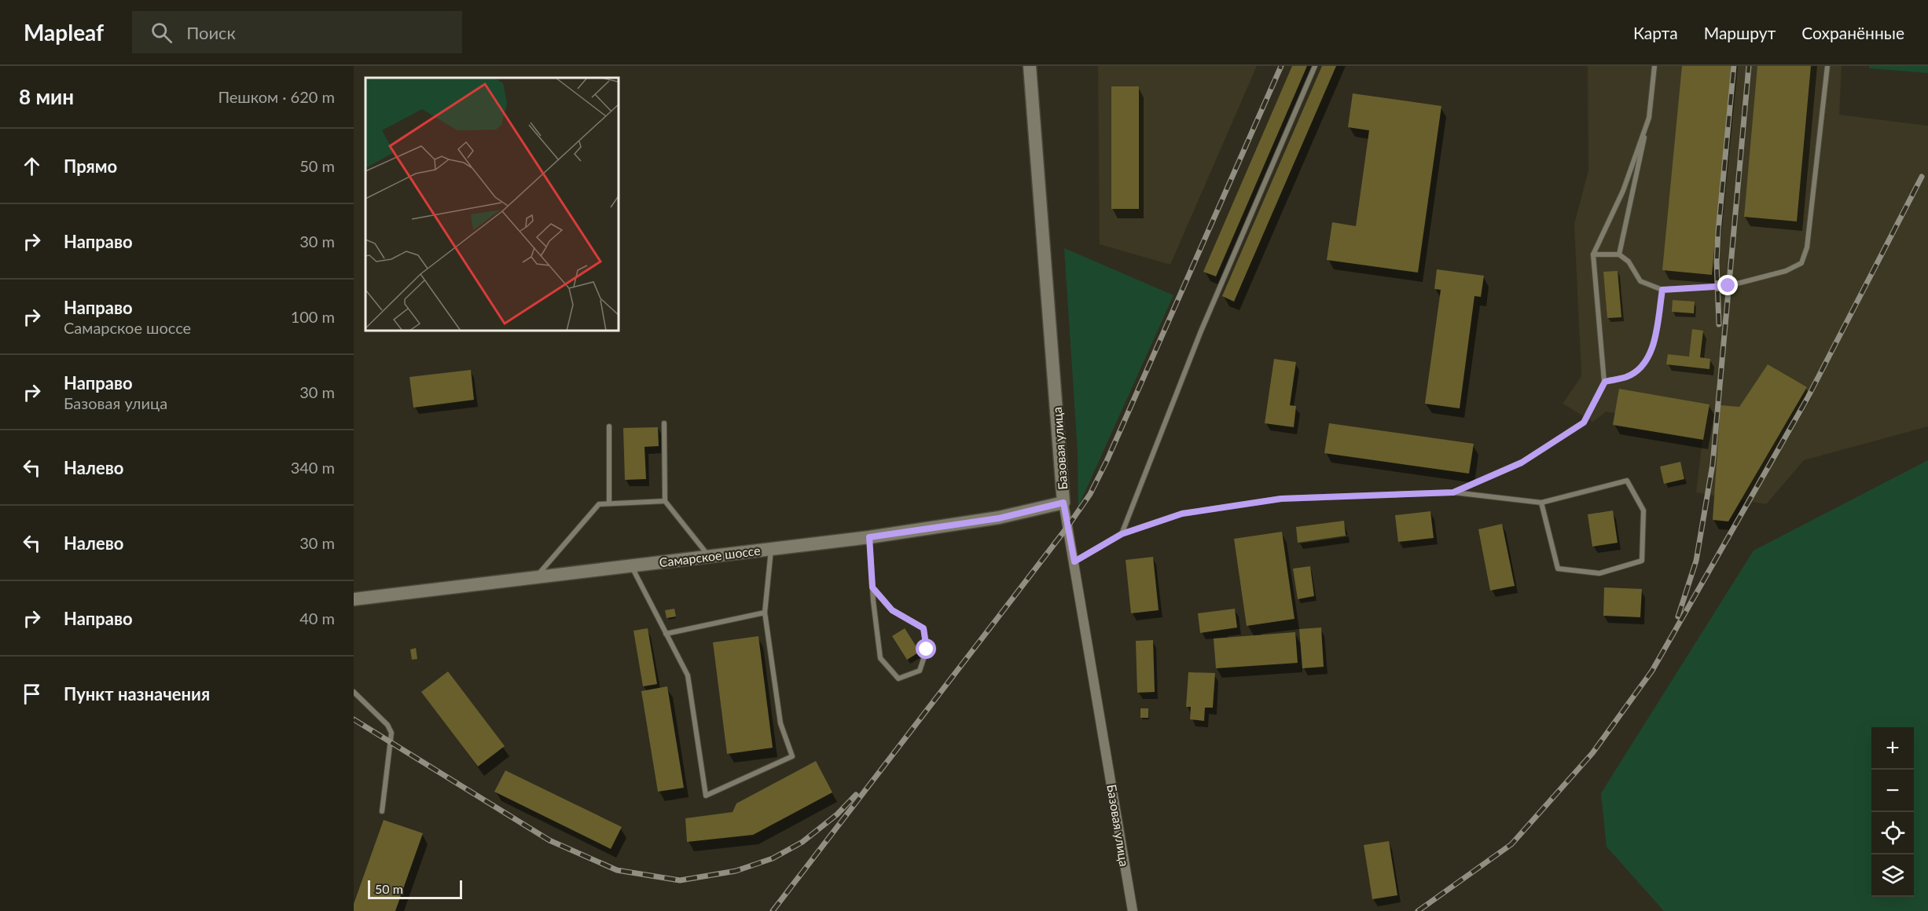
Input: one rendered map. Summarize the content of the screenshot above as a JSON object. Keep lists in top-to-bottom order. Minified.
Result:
{"streets":{"street":["Базовая улица","Самарское шоссе"]},"crossings":[["Базовая улица","Самарское шоссе"]],"scale_bar":"50 m","page":{"header":"Mapleaf","search":"Поиск","nav":["Карта","Маршрут","Сохранённые"],"heading":["8 мин","Пешком · 620 m"],"list":[["Прямо","50 m"],["Направо","30 m"],["Направо","Самарское шоссе","100 m"],["Направо","Базовая улица","30 m"],["Налево","340 m"],["Налево","30 m"],["Направо","40 m"],"Пункт назначения"],"map_buttons":["+","−"],"scale":"50 m"}}
